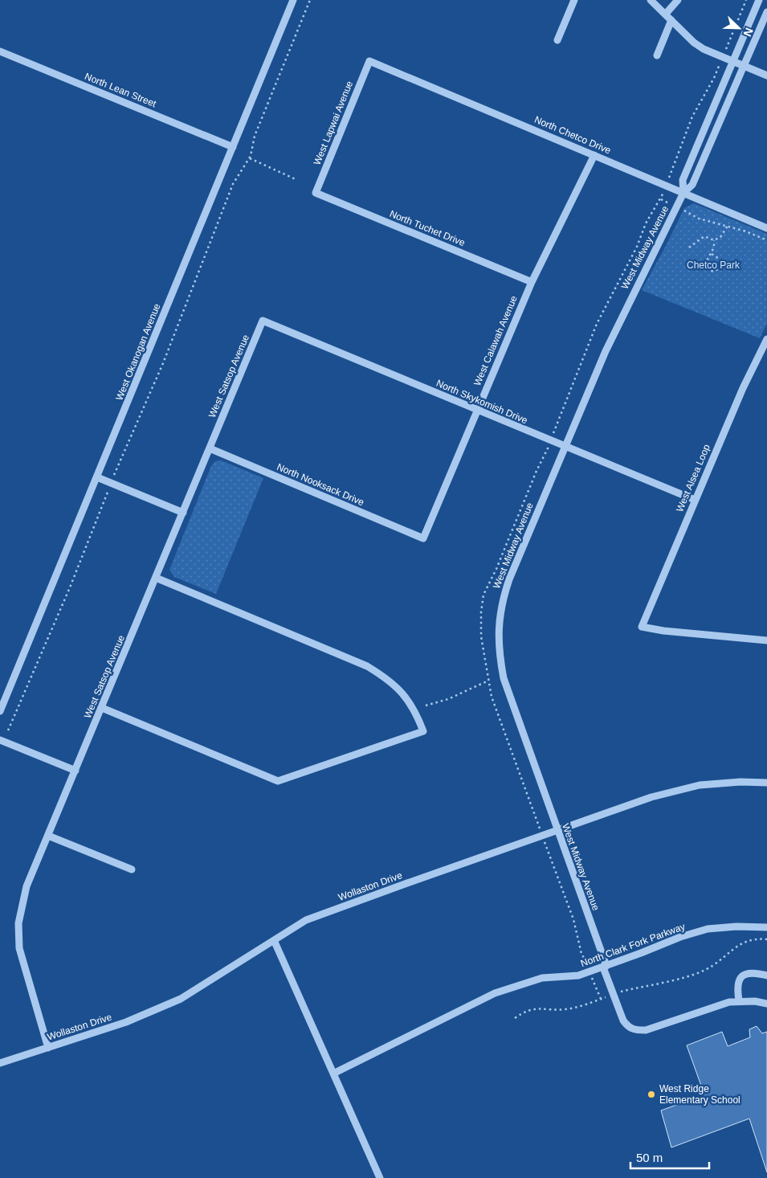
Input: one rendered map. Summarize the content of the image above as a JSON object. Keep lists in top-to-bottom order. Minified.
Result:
{"streets":{"street":["North Lean Street","West Lapwai Avenue","North Chetco Drive","North Tuchet Drive","West Midway Avenue","West Calawah Avenue","West Okanogan Avenue","West Satsop Avenue","North Skykomish Drive","West Alsea Loop","North Nooksack Drive","Wollaston Drive","North Clark Fork Parkway"]},"crossings":[["North Lean Street","West Okanogan Avenue"],["West Lapwai Avenue","North Chetco Drive"],["West Lapwai Avenue","North Tuchet Drive"],["North Chetco Drive","West Midway Avenue"],["North Chetco Drive","West Calawah Avenue"],["North Tuchet Drive","West Calawah Avenue"],["West Midway Avenue","North Skykomish Drive"],["West Midway Avenue","Wollaston Drive"],["West Midway Avenue","North Clark Fork Parkway"],["West Calawah Avenue","North Skykomish Drive"],["West Calawah Avenue","North Nooksack Drive"],["West Satsop Avenue","North Skykomish Drive"],["West Satsop Avenue","North Nooksack Drive"],["West Satsop Avenue","Wollaston Drive"],["North Skykomish Drive","West Alsea Loop"]],"parks":["Chetco Park"],"places":["West Ridge Elementary School"],"scale_bar":"50 m","north":"bottom right"}
